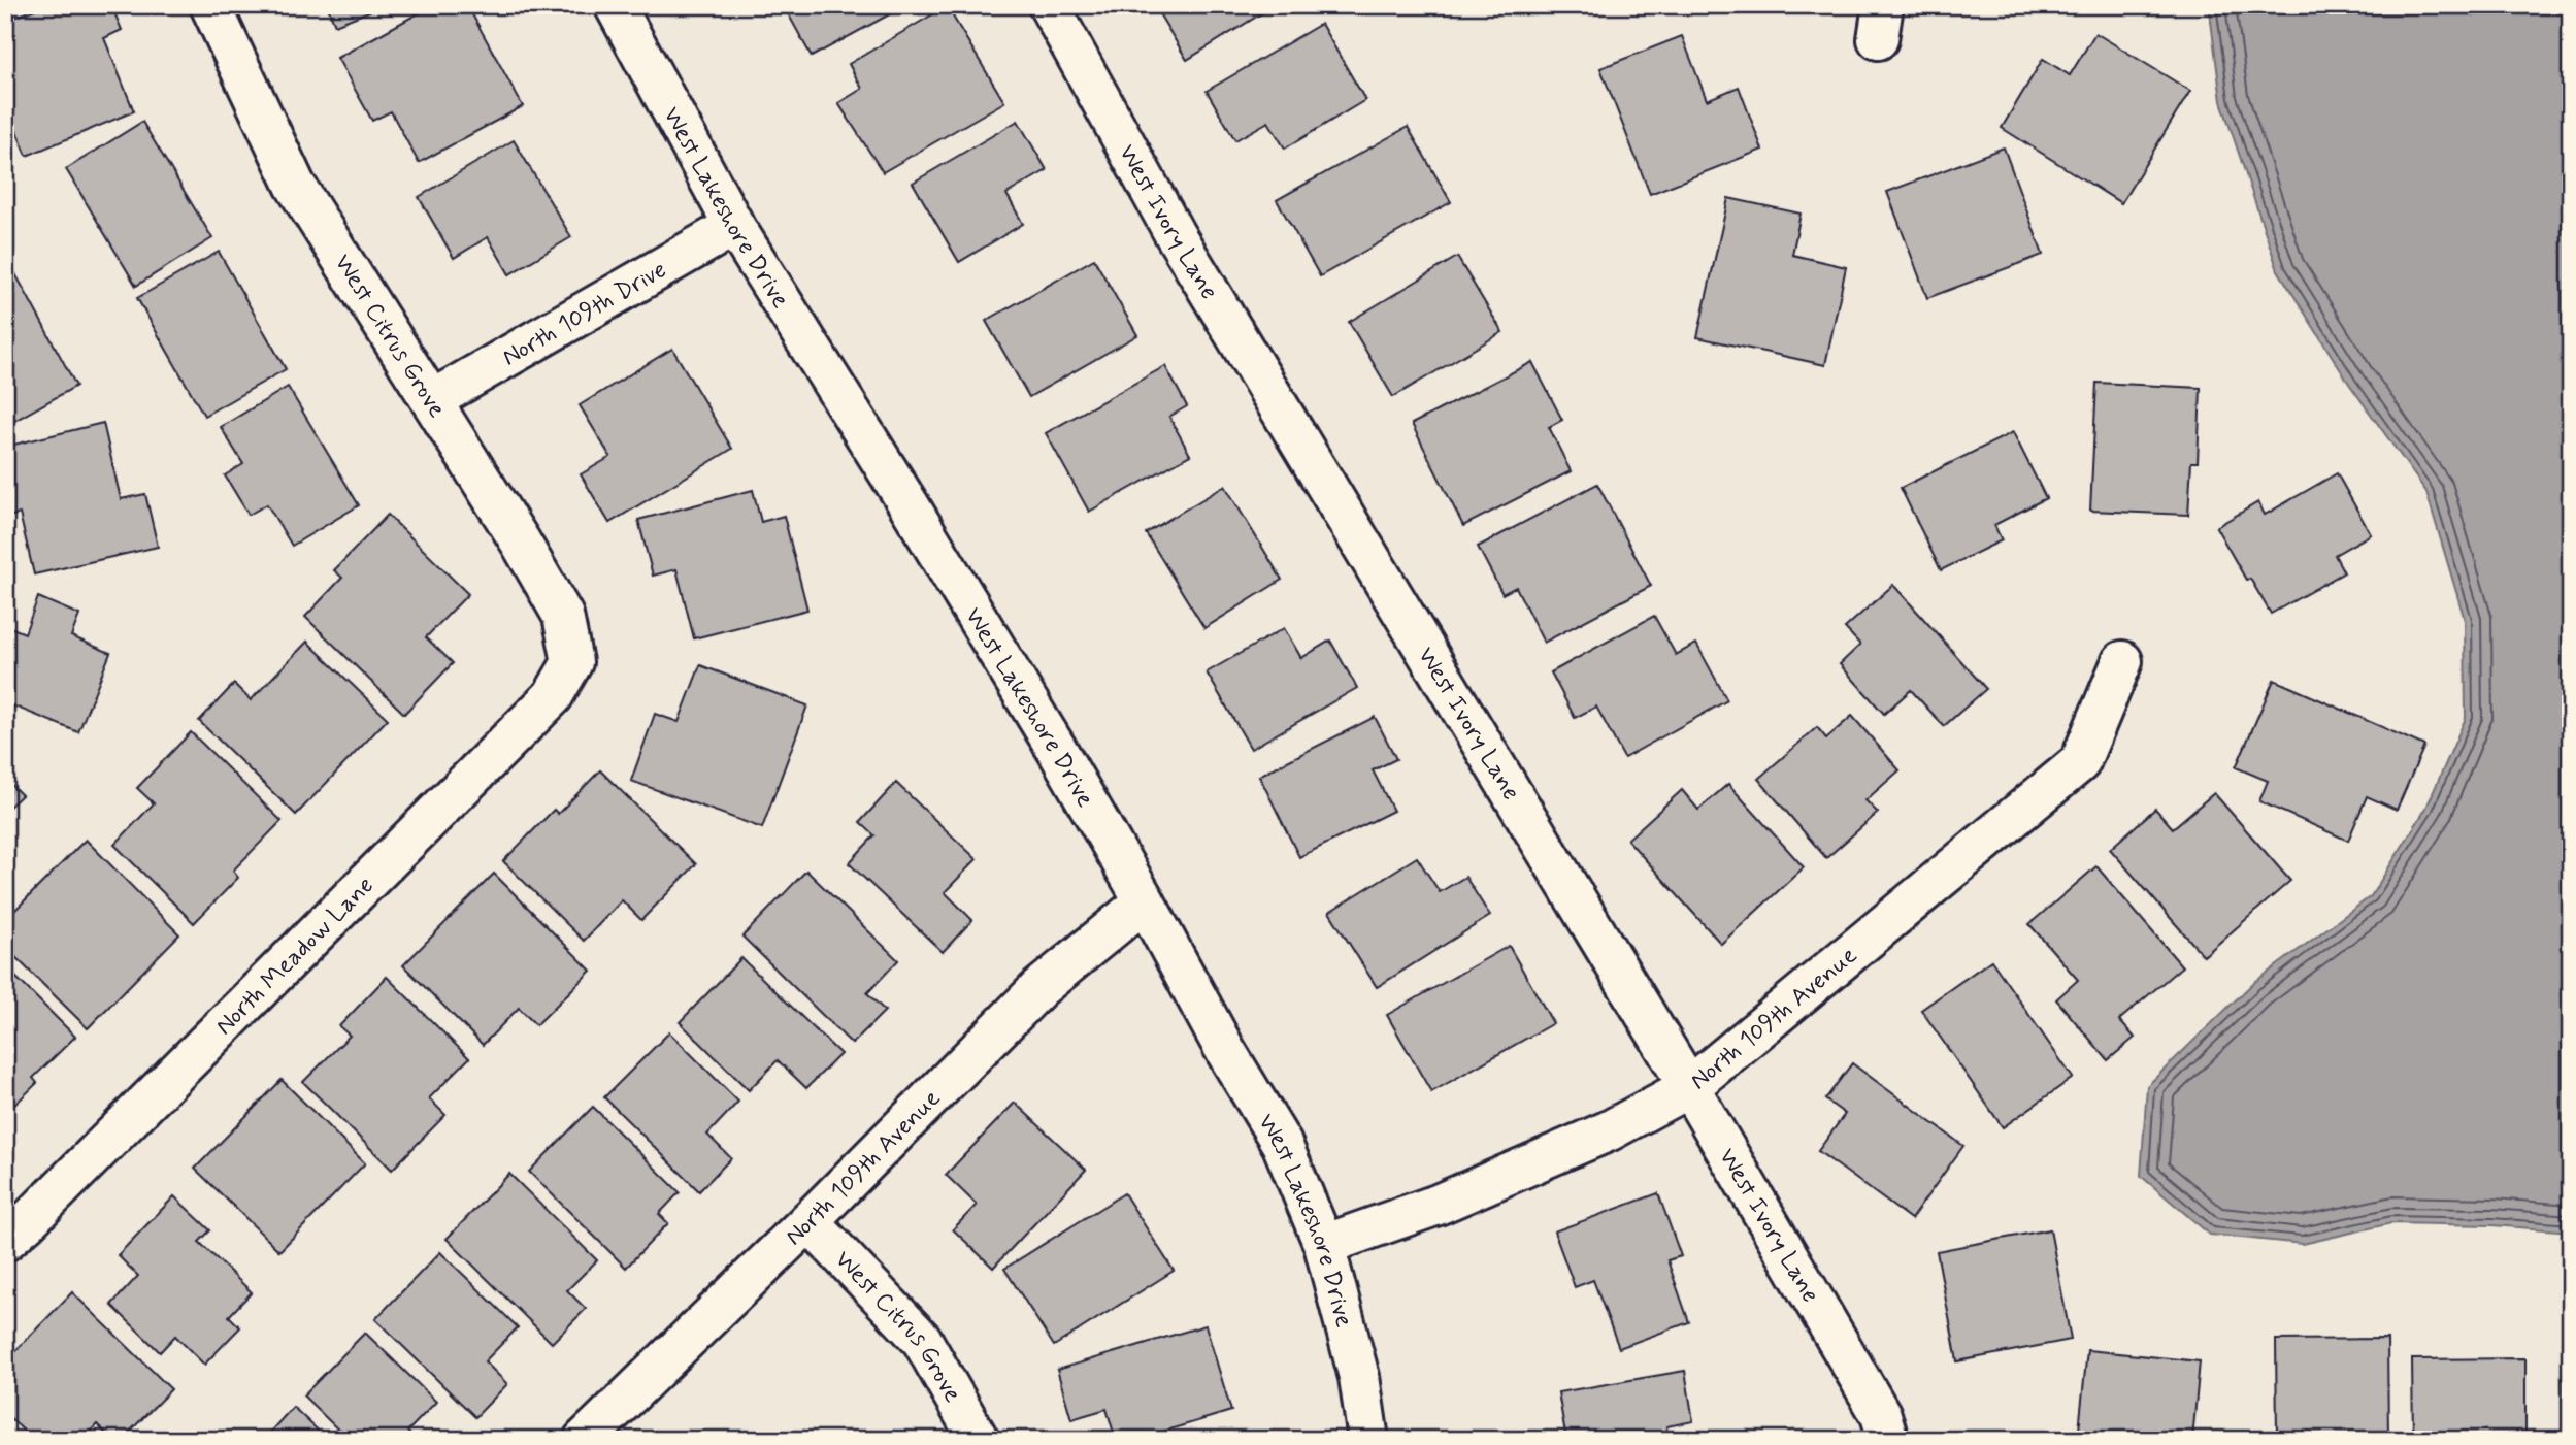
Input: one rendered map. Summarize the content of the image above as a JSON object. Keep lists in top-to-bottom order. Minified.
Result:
{"streets":{"street":["West Lakeshore Drive","West Ivory Lane","North 109th Drive","West Citrus Grove","North Meadow Lane","North 109th Avenue"]},"crossings":[["West Lakeshore Drive","North 109th Drive"],["West Lakeshore Drive","North 109th Avenue"],["West Ivory Lane","North 109th Avenue"],["North 109th Drive","West Citrus Grove"],["West Citrus Grove","North Meadow Lane"],["West Citrus Grove","North 109th Avenue"]]}
